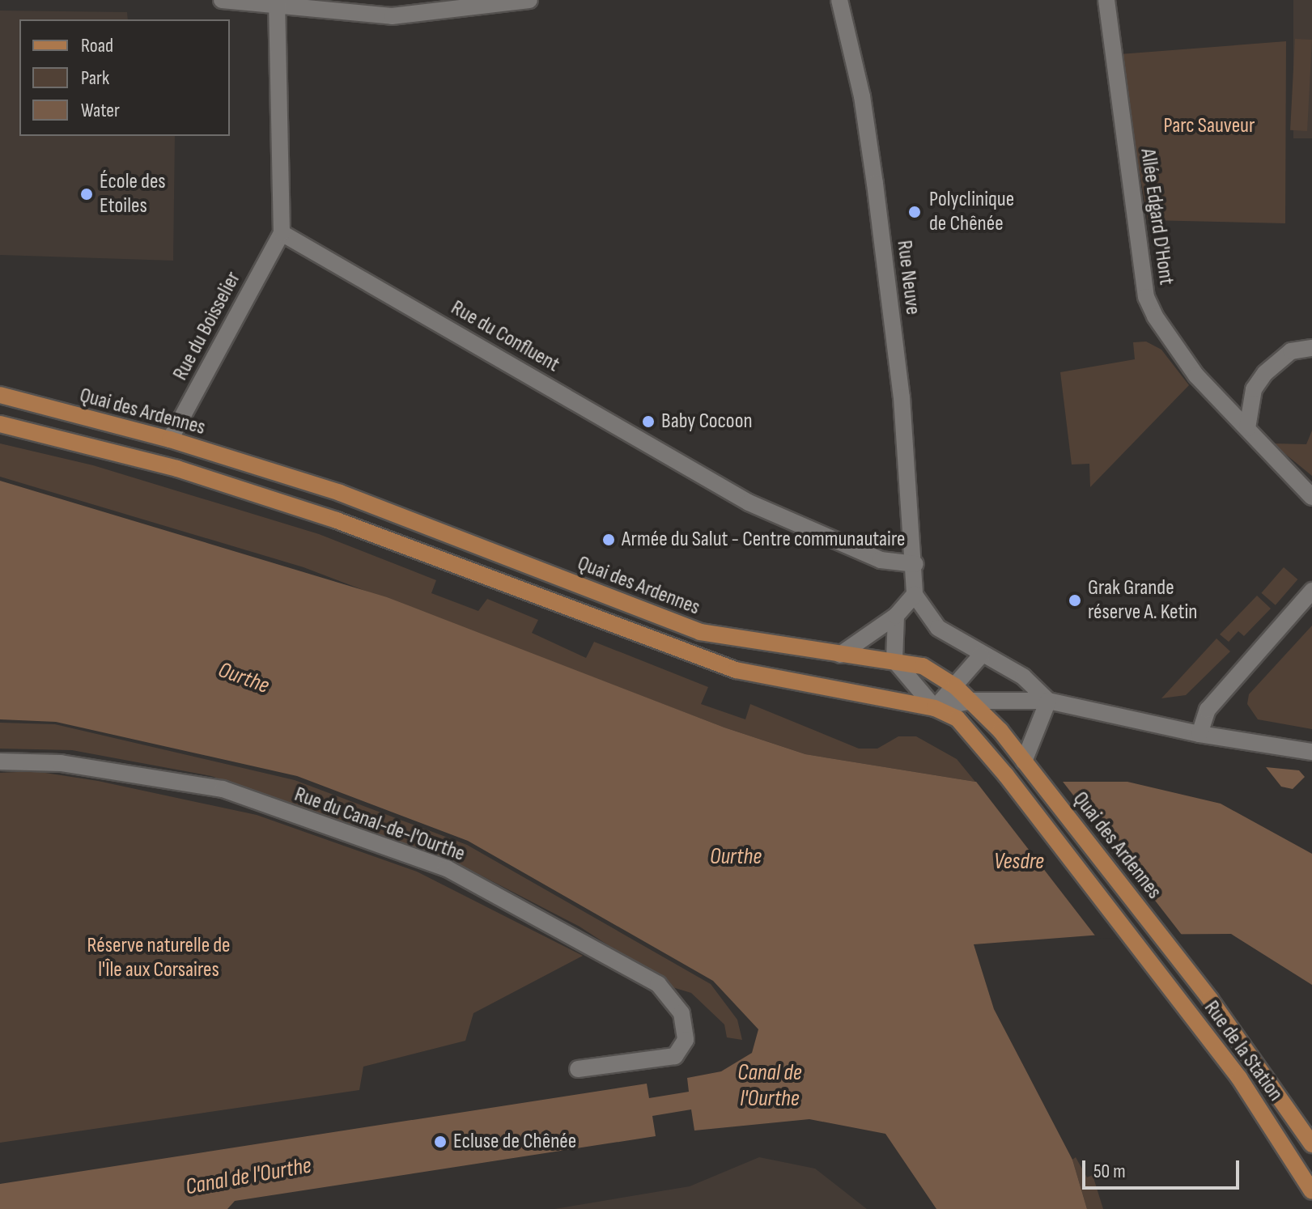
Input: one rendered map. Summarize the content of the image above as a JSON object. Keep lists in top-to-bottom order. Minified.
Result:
{"streets":{"main road":["Quai des Ardennes","Rue de la Station"],"street":["Allée Edgard D'Hont","Rue Neuve","Rue du Boisselier","Rue du Confluent","Rue du Canal-de-l'Ourthe"]},"crossings":[["Rue Neuve","Rue du Confluent"],["Rue du Boisselier","Rue du Confluent"],["Rue du Boisselier","Quai des Ardennes"],["Quai des Ardennes","Rue de la Station"]],"water":["Ourthe","Vesdre","Canal de l'Ourthe"],"parks":["Parc Sauveur","Réserve naturelle de l'Île aux Corsaires"],"places":["École des Etoiles","Polyclinique de Chênée","Baby Cocoon","Armée du Salut - Centre communautaire","Grak Grande réserve A. Ketin","Ecluse de Chênée"],"legend":["Road","Park","Water"],"scale_bar":"50 m"}
